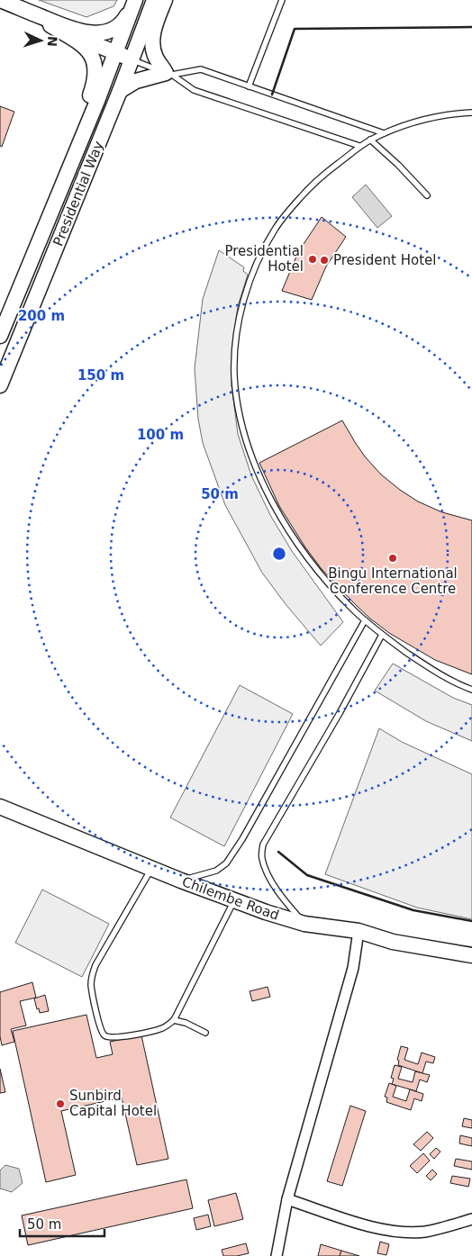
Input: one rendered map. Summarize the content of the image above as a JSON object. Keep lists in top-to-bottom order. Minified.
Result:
{"streets":{"main road":["Presidential Way","Chilembe Road"]},"places":["Presidential Hotel","President Hotel","Bingu International Conference Centre","Sunbird Capital Hotel"],"scale_bar":"50 m","north":"right","rings":["200 m","150 m","100 m","50 m"]}
